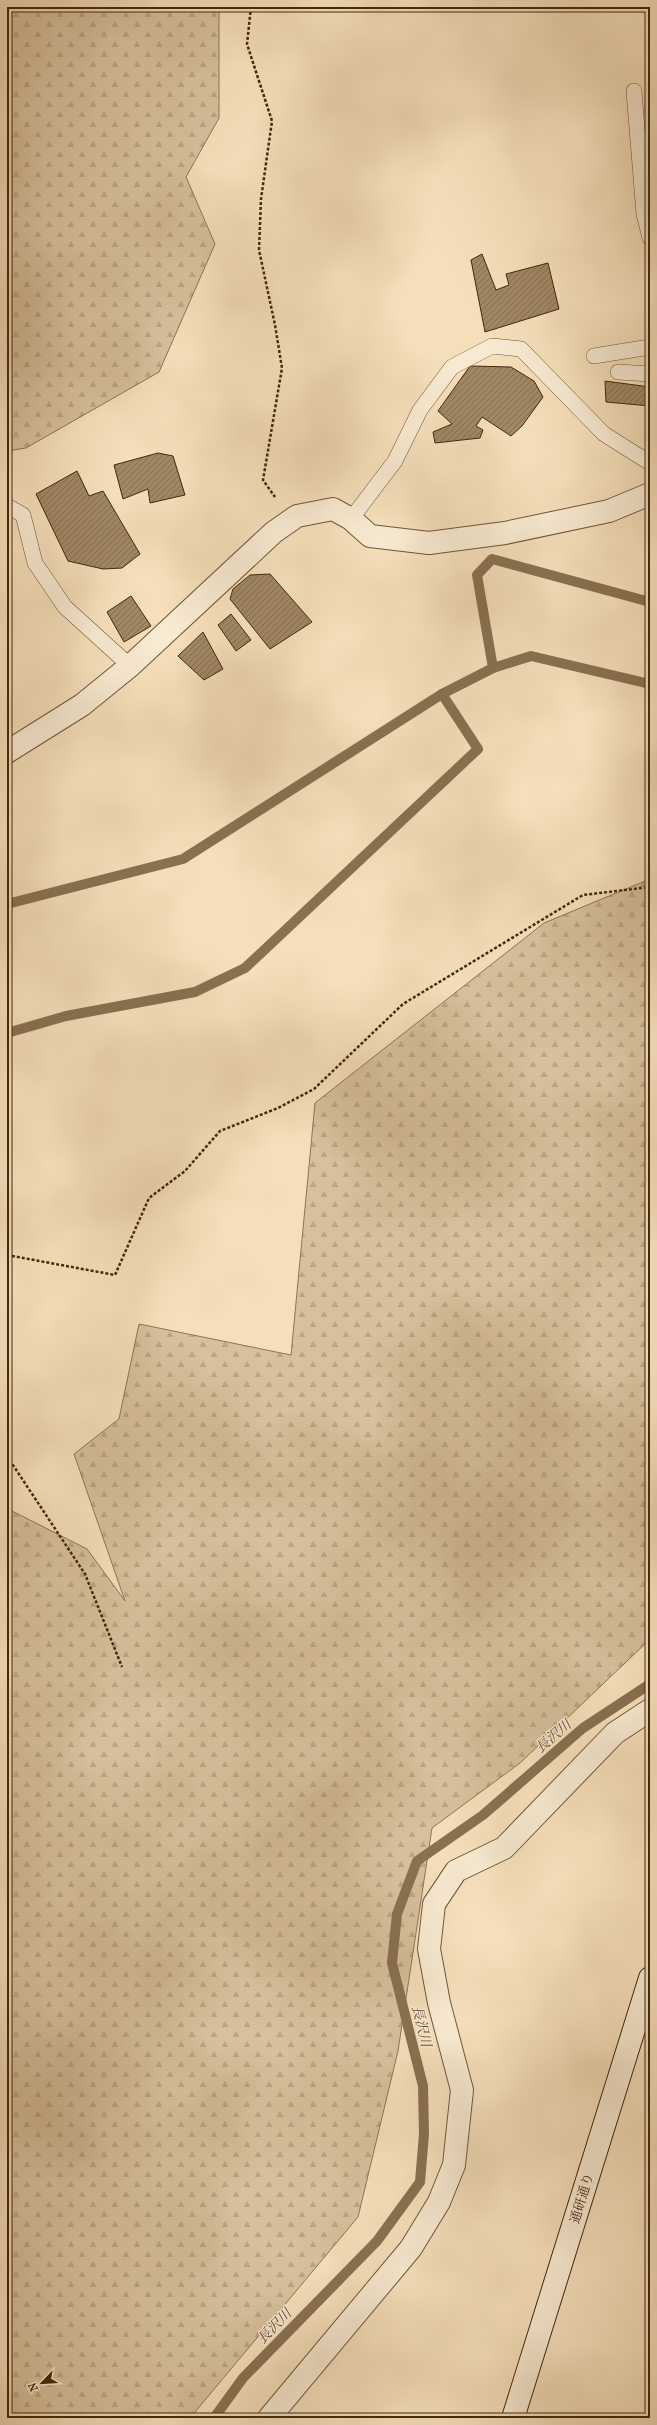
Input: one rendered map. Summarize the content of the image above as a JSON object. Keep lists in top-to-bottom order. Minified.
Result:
{"streets":{"street":["通研通り"]},"water":["長沢川"],"north":"bottom left"}
